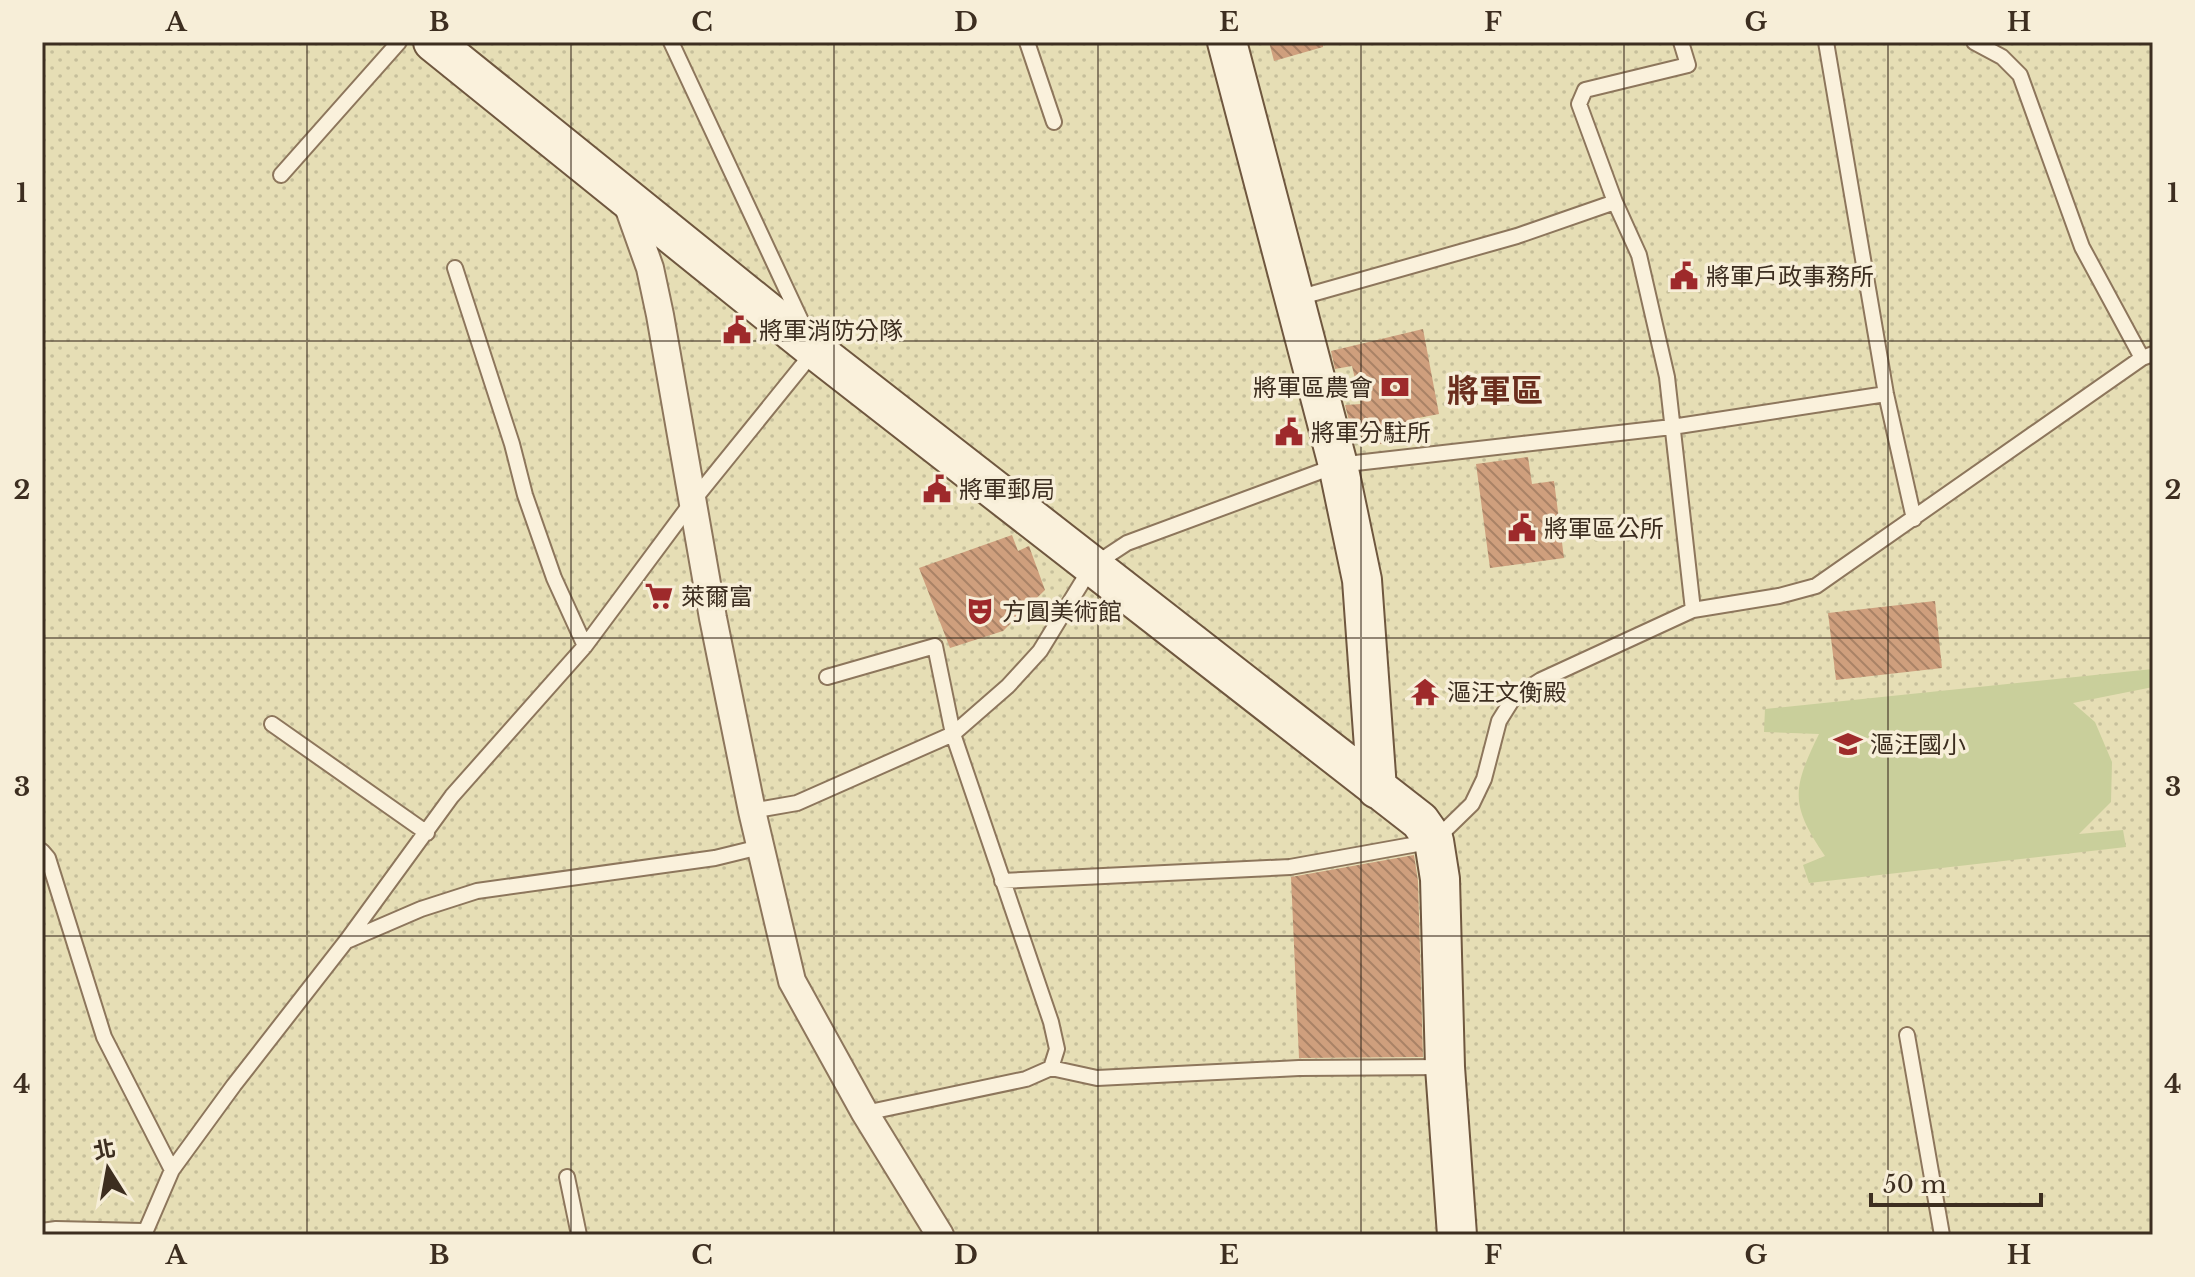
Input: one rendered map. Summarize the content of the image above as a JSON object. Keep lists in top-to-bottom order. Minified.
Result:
{"districts":["將軍區"],"places":{"public building":["將軍戶政事務所","將軍消防分隊","將軍分駐所","將軍郵局","將軍區公所"],"bank":["將軍區農會"],"supermarket":["萊爾富"],"theatre":["方圓美術館"],"temple":["漚汪文衡殿"],"school or university":["漚汪國小"]},"scale_bar":"50 m","north":"top","grid":{"columns":["A","B","C","D","E","F","G","H"],"rows":["1","2","3","4"]}}
